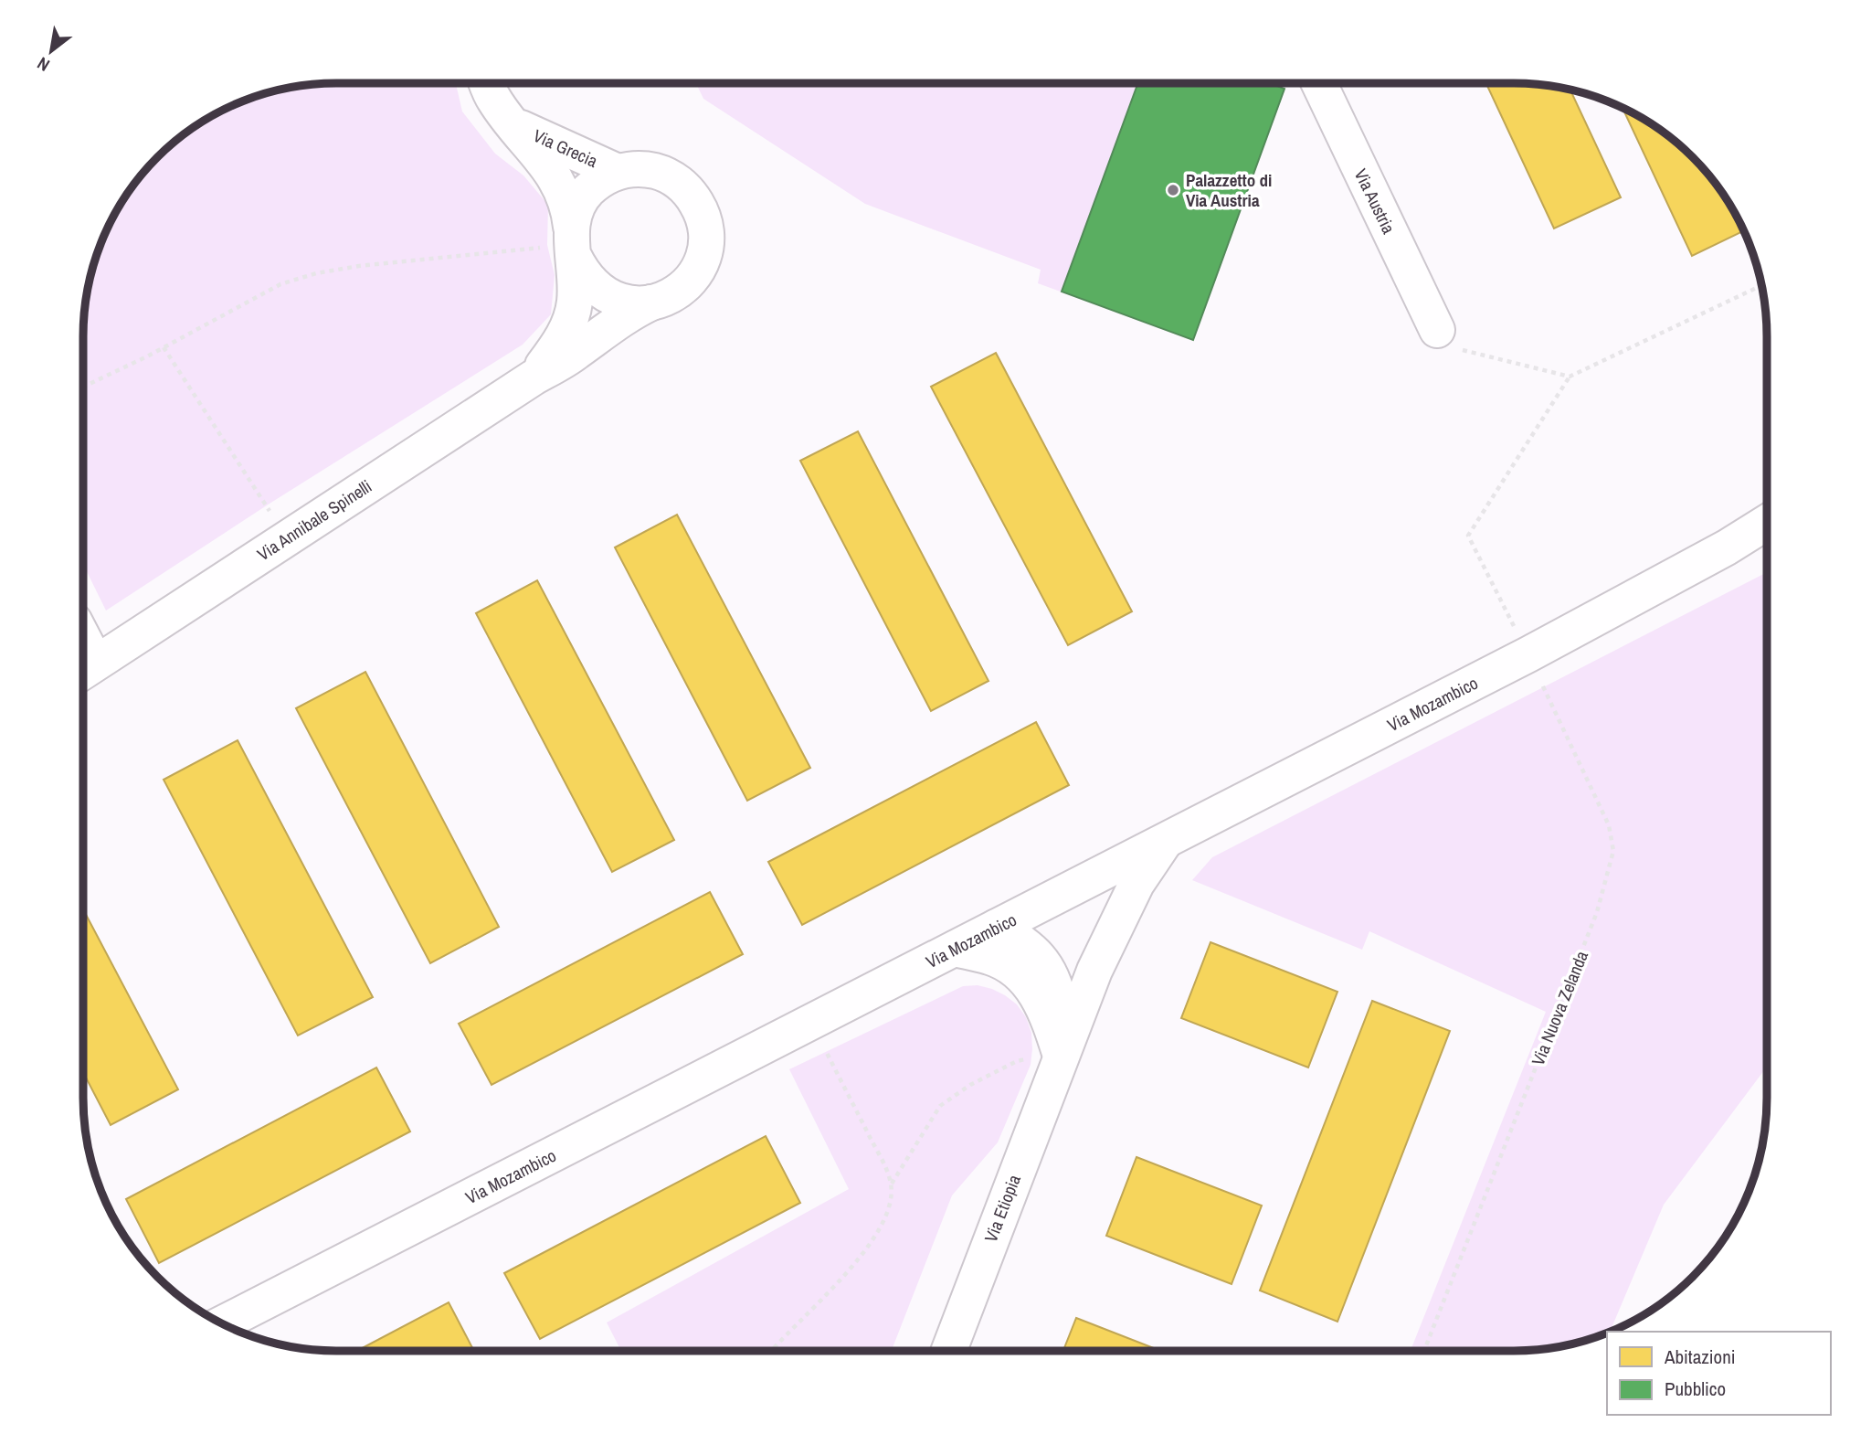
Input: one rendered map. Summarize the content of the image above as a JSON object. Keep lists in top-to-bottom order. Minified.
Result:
{"streets":{"street":["Via Grecia","Via Austria","Via Annibale Spinelli","Via Mozambico","Via Etiopia"],"path":["Via Nuova Zelanda"]},"crossings":[["Via Grecia","Via Annibale Spinelli"],["Via Mozambico","Via Nuova Zelanda"],["Via Mozambico","Via Etiopia"]],"places":["Palazzetto di Via Austria"],"legend":["Abitazioni","Pubblico"],"north":"bottom left"}
